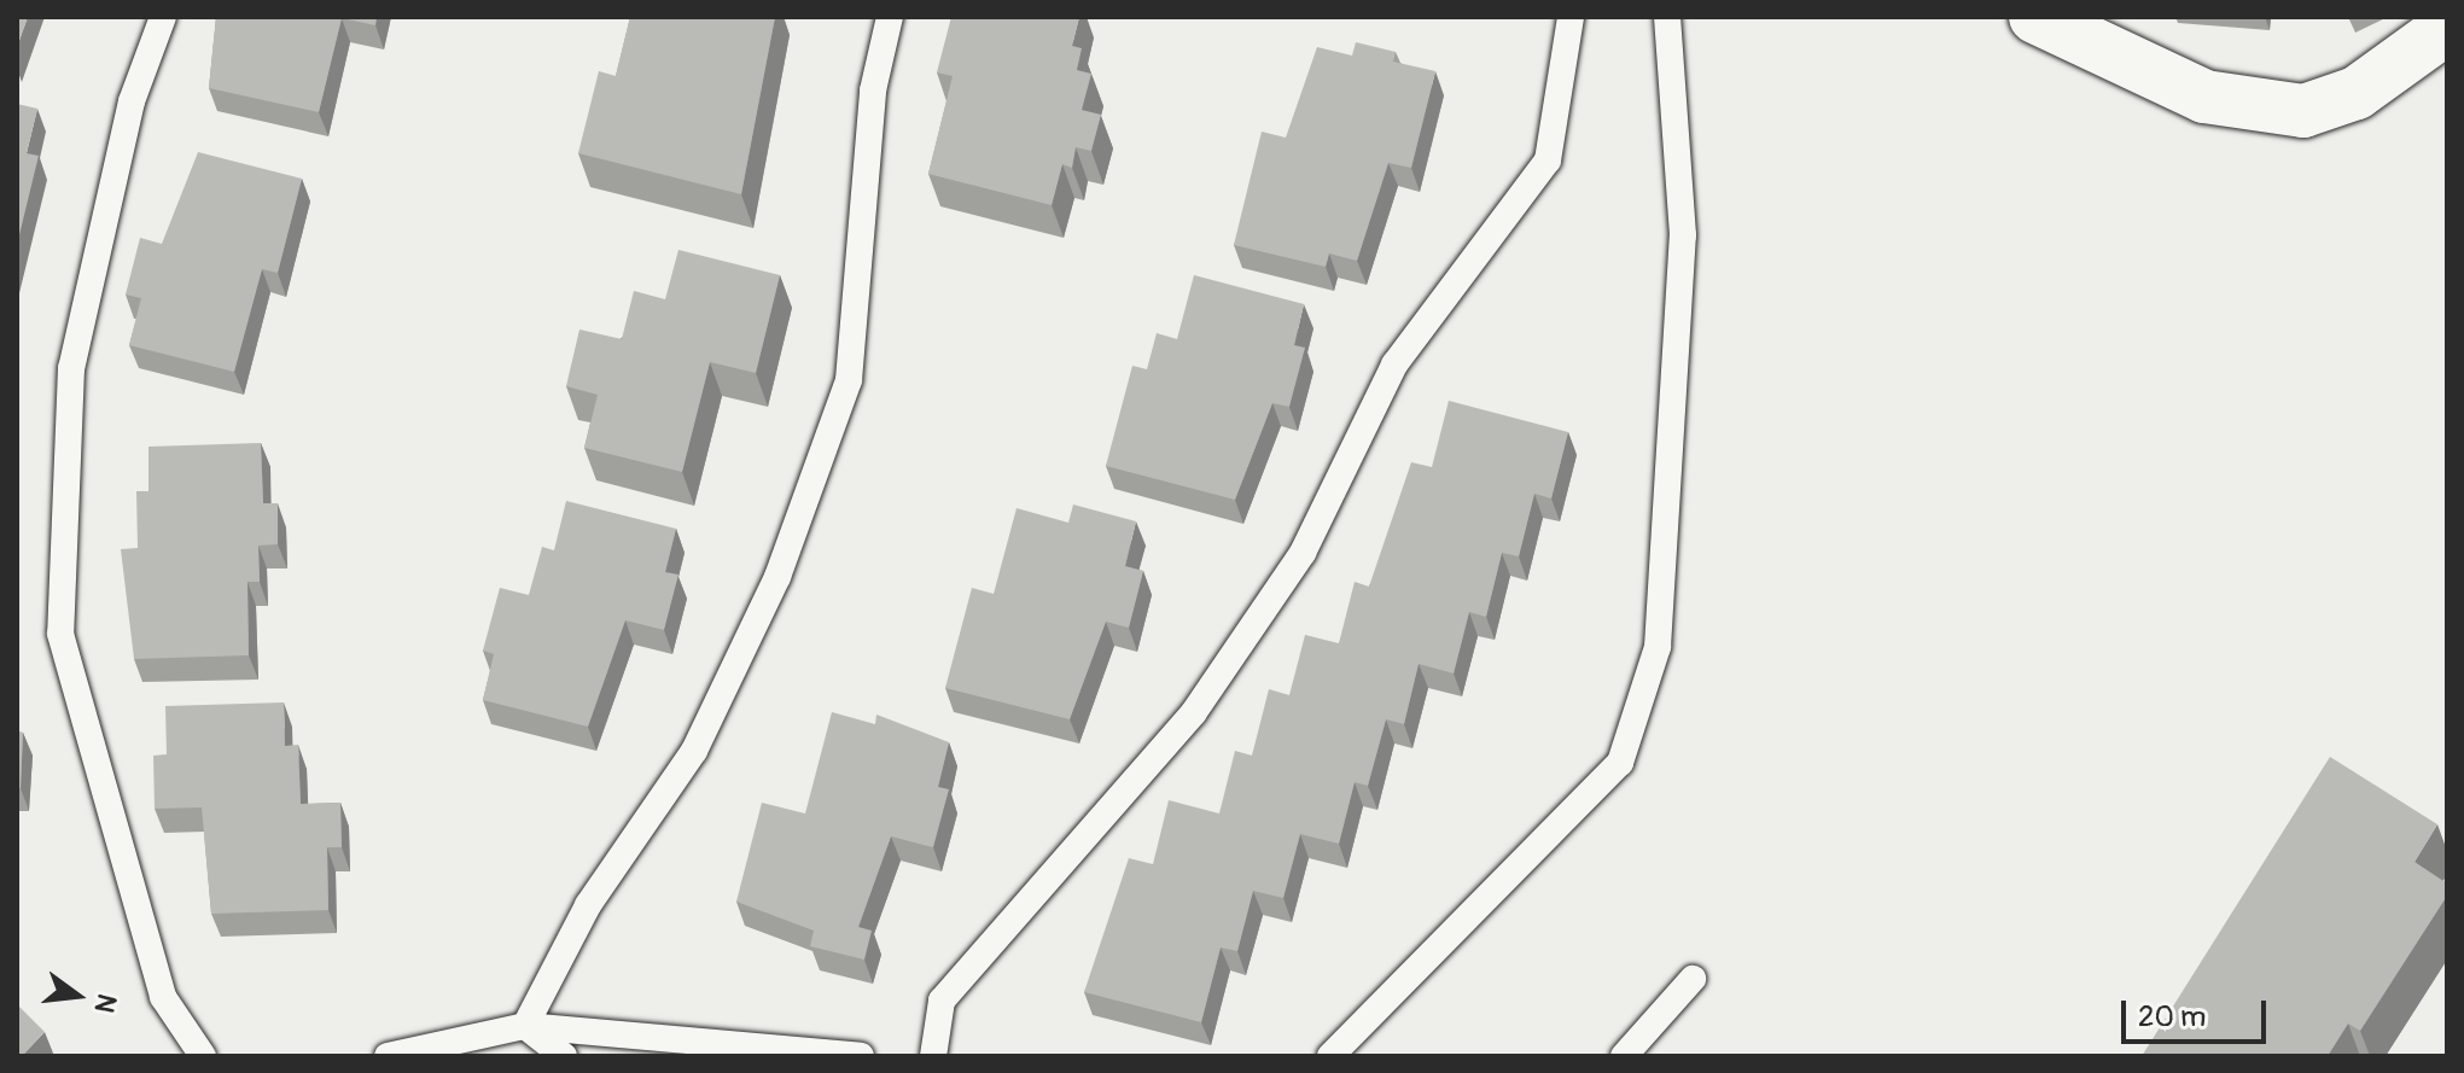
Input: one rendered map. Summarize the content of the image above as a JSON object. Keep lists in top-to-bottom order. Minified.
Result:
{"scale_bar":"20 m","north":"right"}
